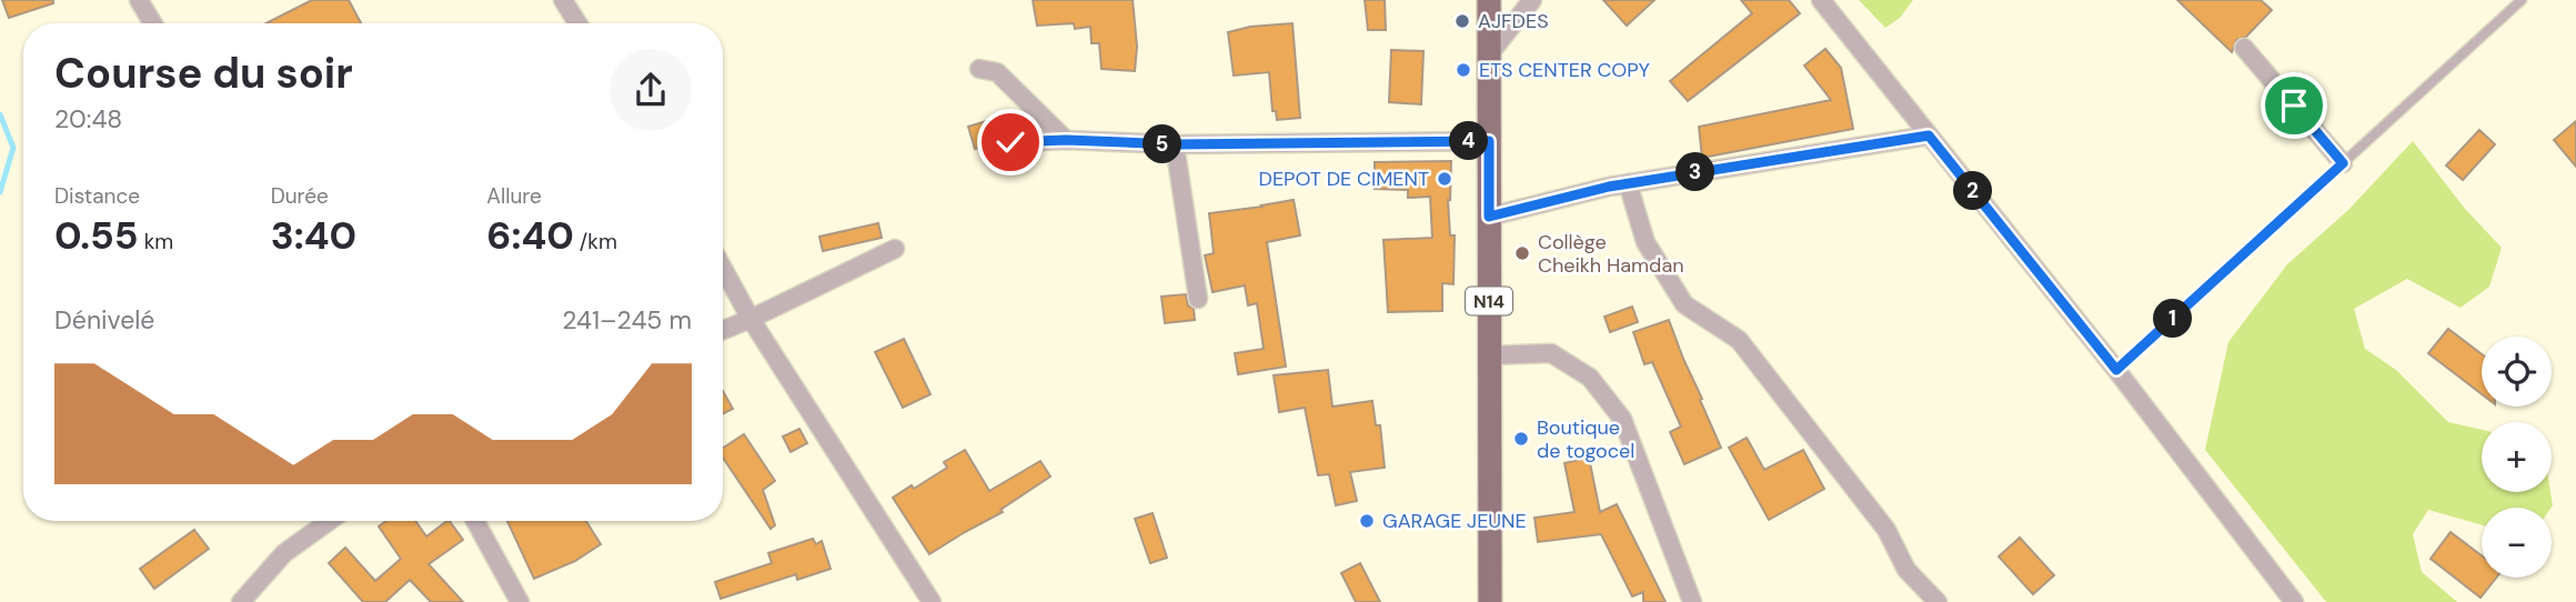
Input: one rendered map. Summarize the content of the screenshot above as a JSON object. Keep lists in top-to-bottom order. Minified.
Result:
{"streets":{"main road":["N14"]},"places":["AJFDES","ETS CENTER COPY","DEPOT DE CIMENT","Collège Cheikh Hamdan","Boutique de togocel","GARAGE JEUNE"],"page":{"heading":["Course du soir","20:48"],"pins":["4","5","3","2","1"],"stats":[["Distance","0.55 km"],["Durée","3:40"],["Allure","6:40 /km"]],"chart":["Dénivelé","241–245 m"],"map_buttons":["+","−"]}}
